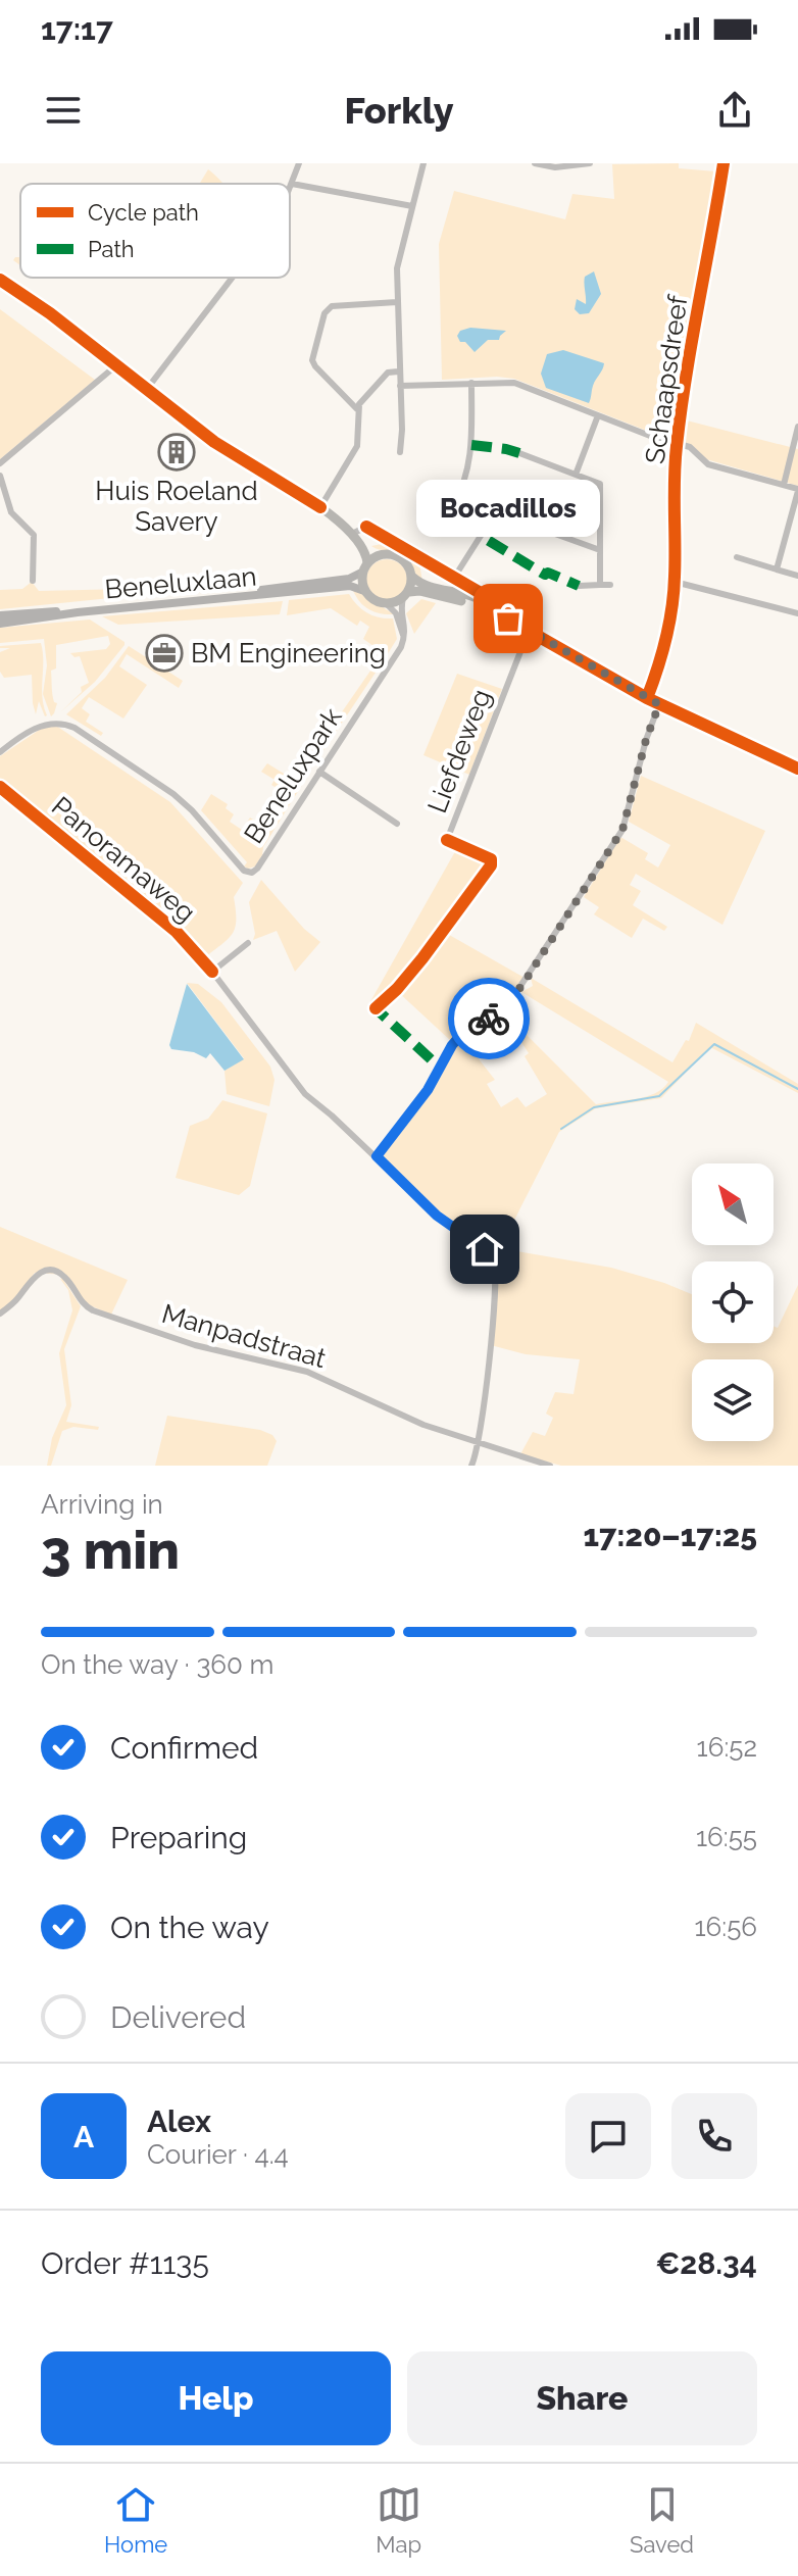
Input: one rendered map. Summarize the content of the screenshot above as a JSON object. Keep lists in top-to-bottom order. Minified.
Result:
{"streets":{"main road":["Beneluxlaan"],"street":["Schaapsdreef","Liefdeweg","Beneluxpark","Manpadstraat"],"cycle path":["Panoramaweg"]},"places":{"building":["Huis Roeland Savery"],"other":["Bocadillos"],"office":["BM Engineering"]},"legend":["Cycle path","Path"],"north":"top left","page":{"status":"17:17","header":"Forkly","bubble":"Bocadillos","heading":["3 min","Arriving in","17:20–17:25"],"panel":["Alex","Courier · 4.4","Order #1135","€28.34"],"bar":"On the way · 360 m","list":[["Confirmed","16:52"],["Preparing","16:55"],["On the way","16:56"],"Delivered"],"round":"A","buttons":["Help","Share"],"tabs":["Home","Map","Saved"]}}
